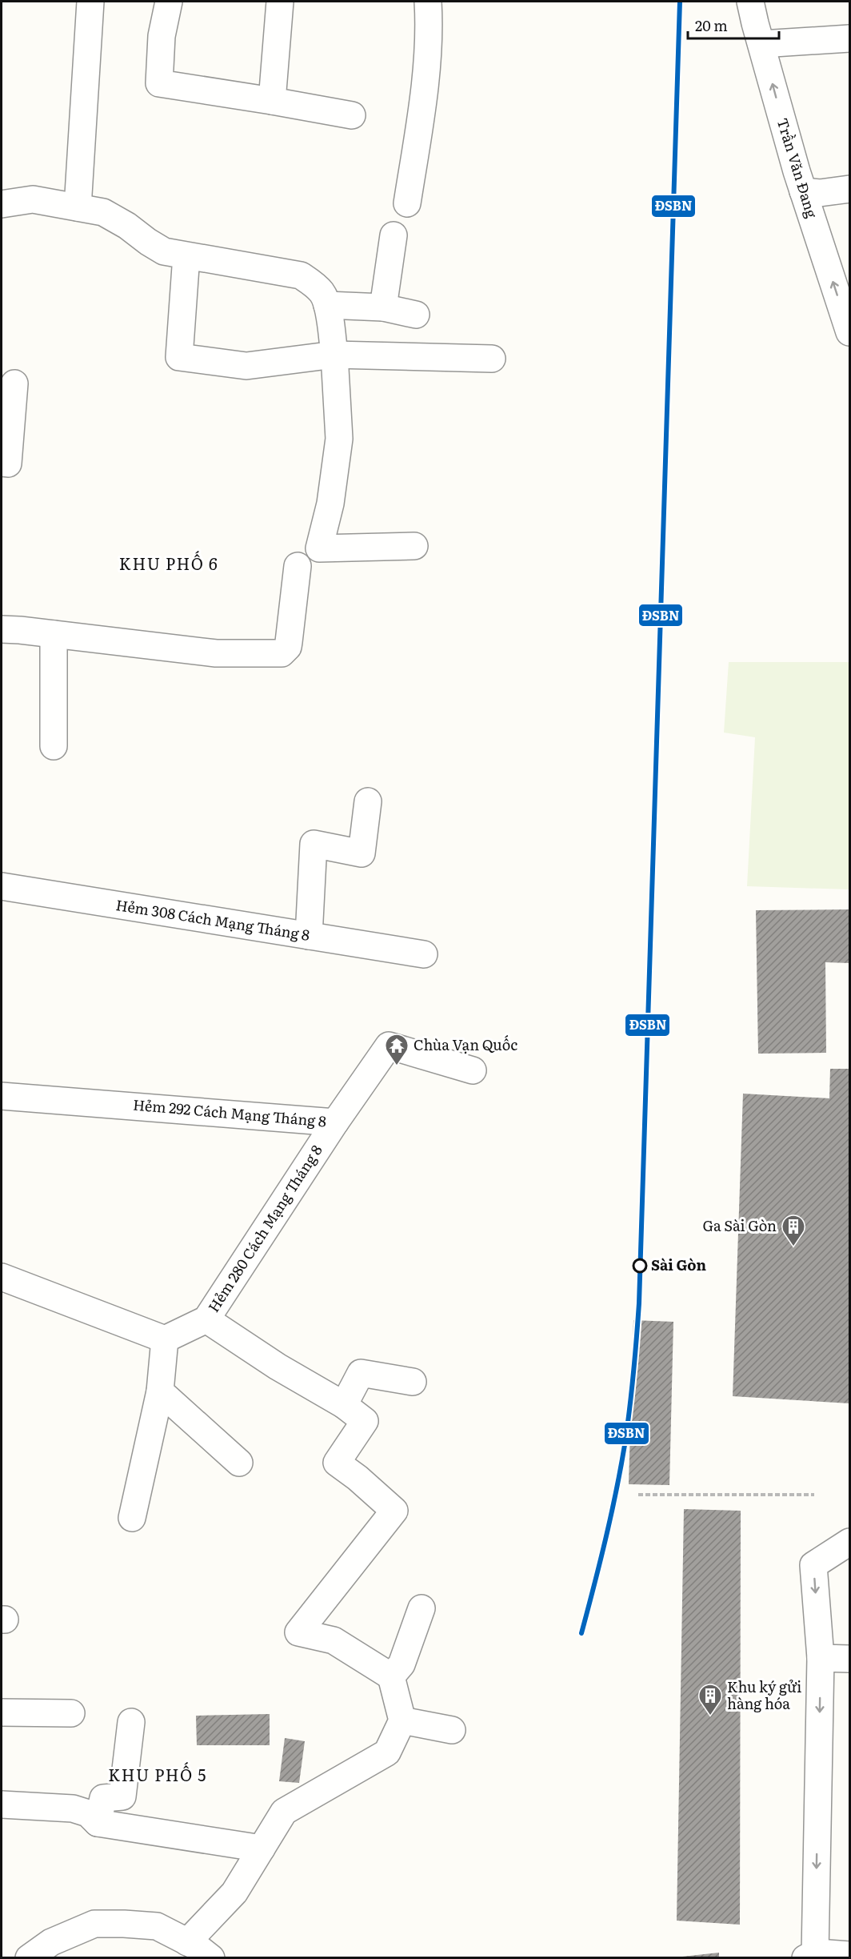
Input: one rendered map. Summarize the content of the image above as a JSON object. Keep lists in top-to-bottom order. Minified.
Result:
{"streets":{"street":["Trần Văn Ðang","Hẻm 308 Cách Mạng Tháng 8","Hẻm 292 Cách Mạng Tháng 8","Hẻm 280 Cách Mạng Tháng 8"]},"crossings":[["Hẻm 292 Cách Mạng Tháng 8","Hẻm 280 Cách Mạng Tháng 8"]],"one_way":["Trần Văn Ðang"],"districts":["KHU PHỐ 6","KHU PHỐ 5"],"places":{"temple":["Chùa Vạn Quốc"],"building":["Ga Sài Gòn","Khu ký gửi hàng hóa"],"other":["Sài Gòn"]},"lines":["transit line ĐSBN"],"scale_bar":"20 m"}
